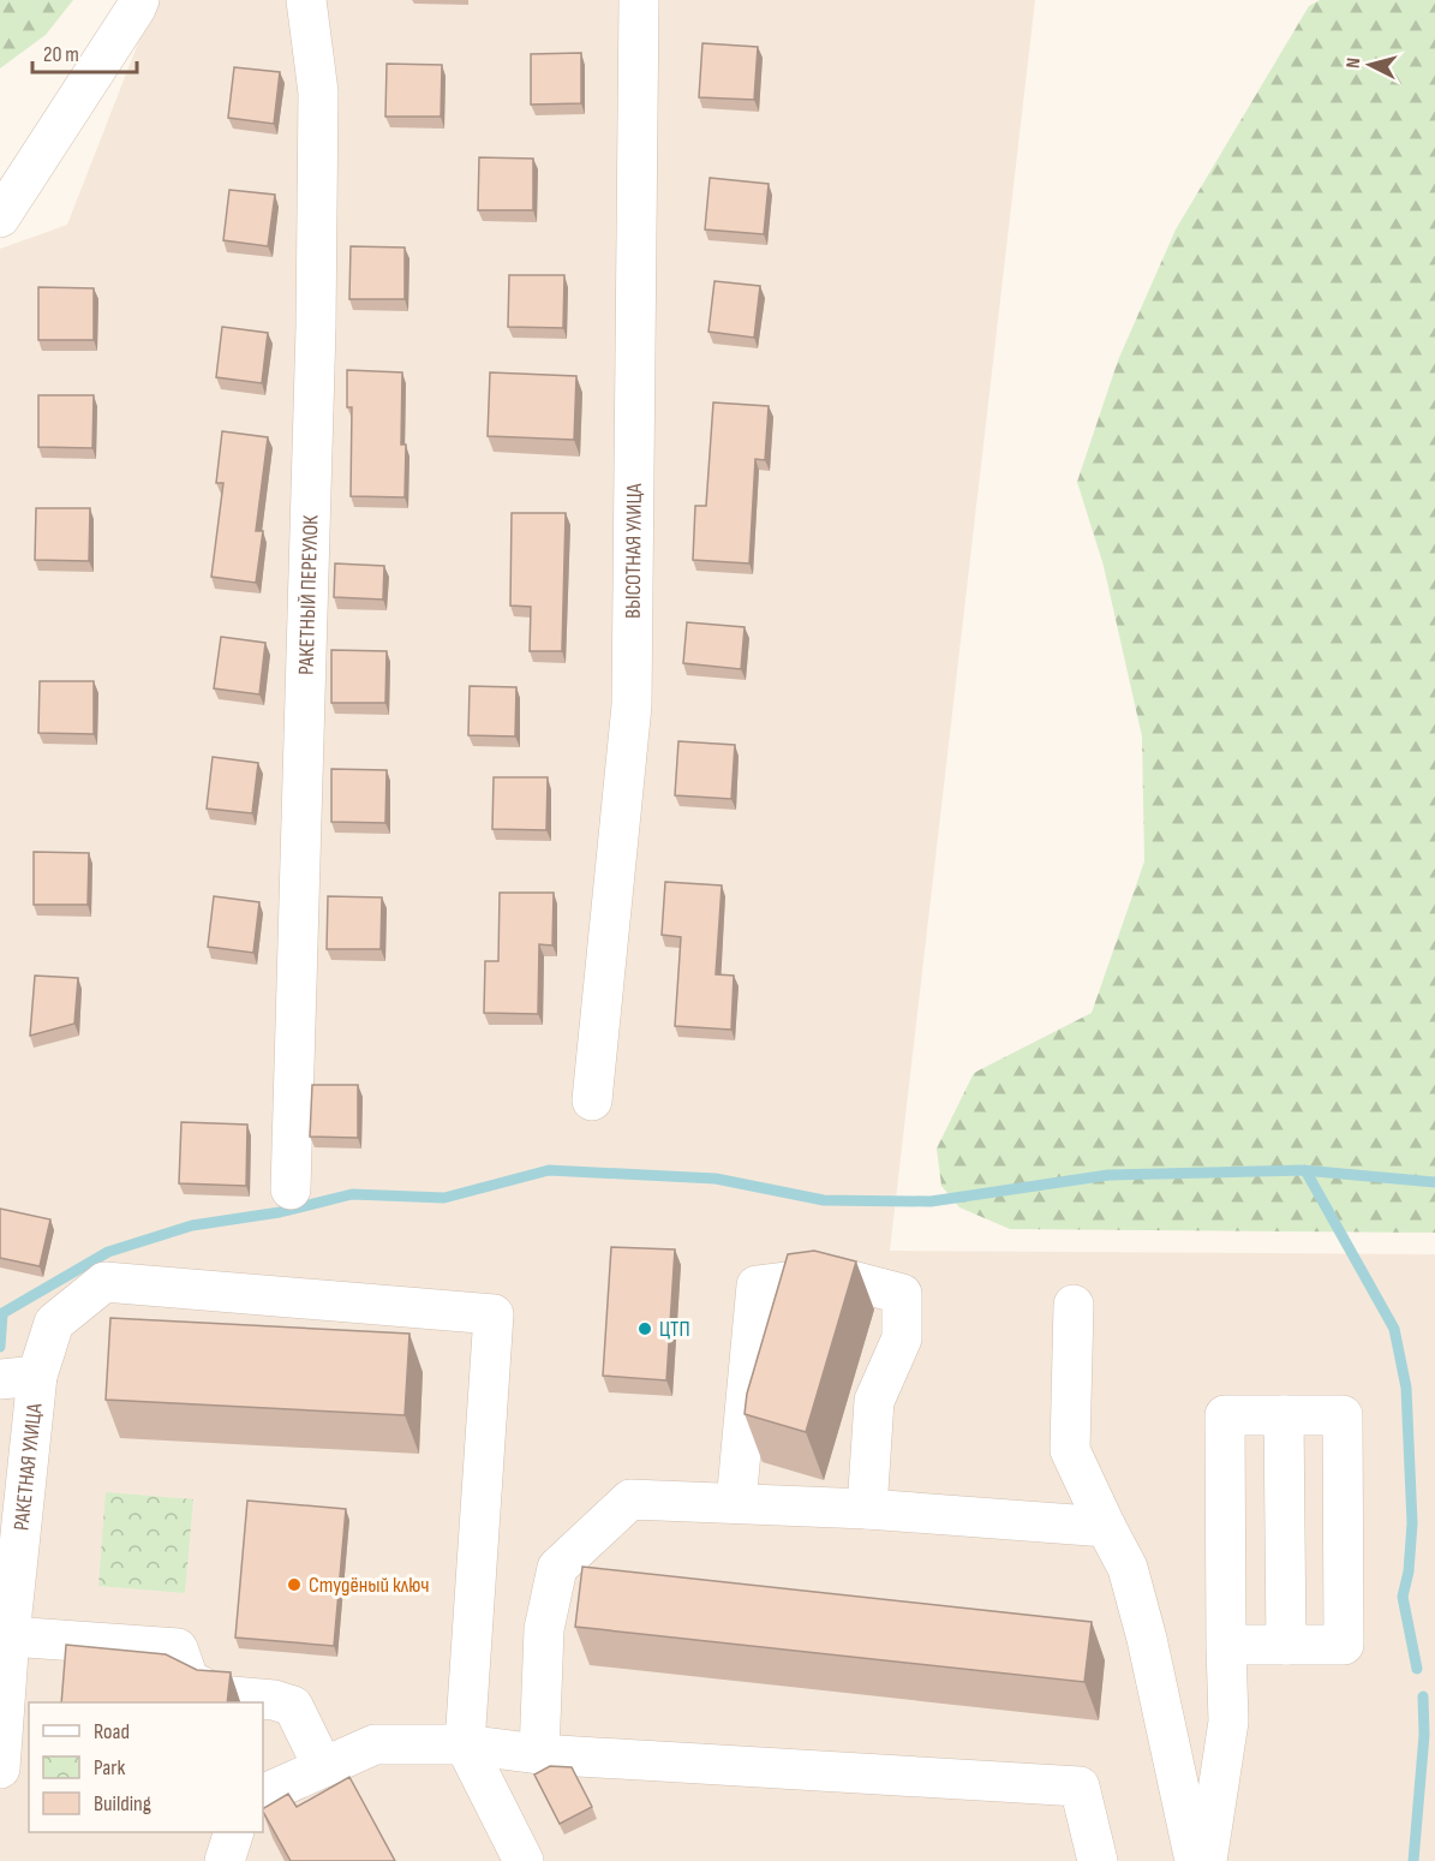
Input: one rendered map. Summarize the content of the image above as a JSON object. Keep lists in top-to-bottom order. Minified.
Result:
{"streets":{"street":["ВЫСОТНАЯ УЛИЦА","РАКЕТНЫЙ ПЕРЕУЛОК","РАКЕТНАЯ УЛИЦА"]},"places":["ЦТП","Студёный ключ"],"legend":["Road","Park","Building"],"scale_bar":"20 m","north":"left"}
